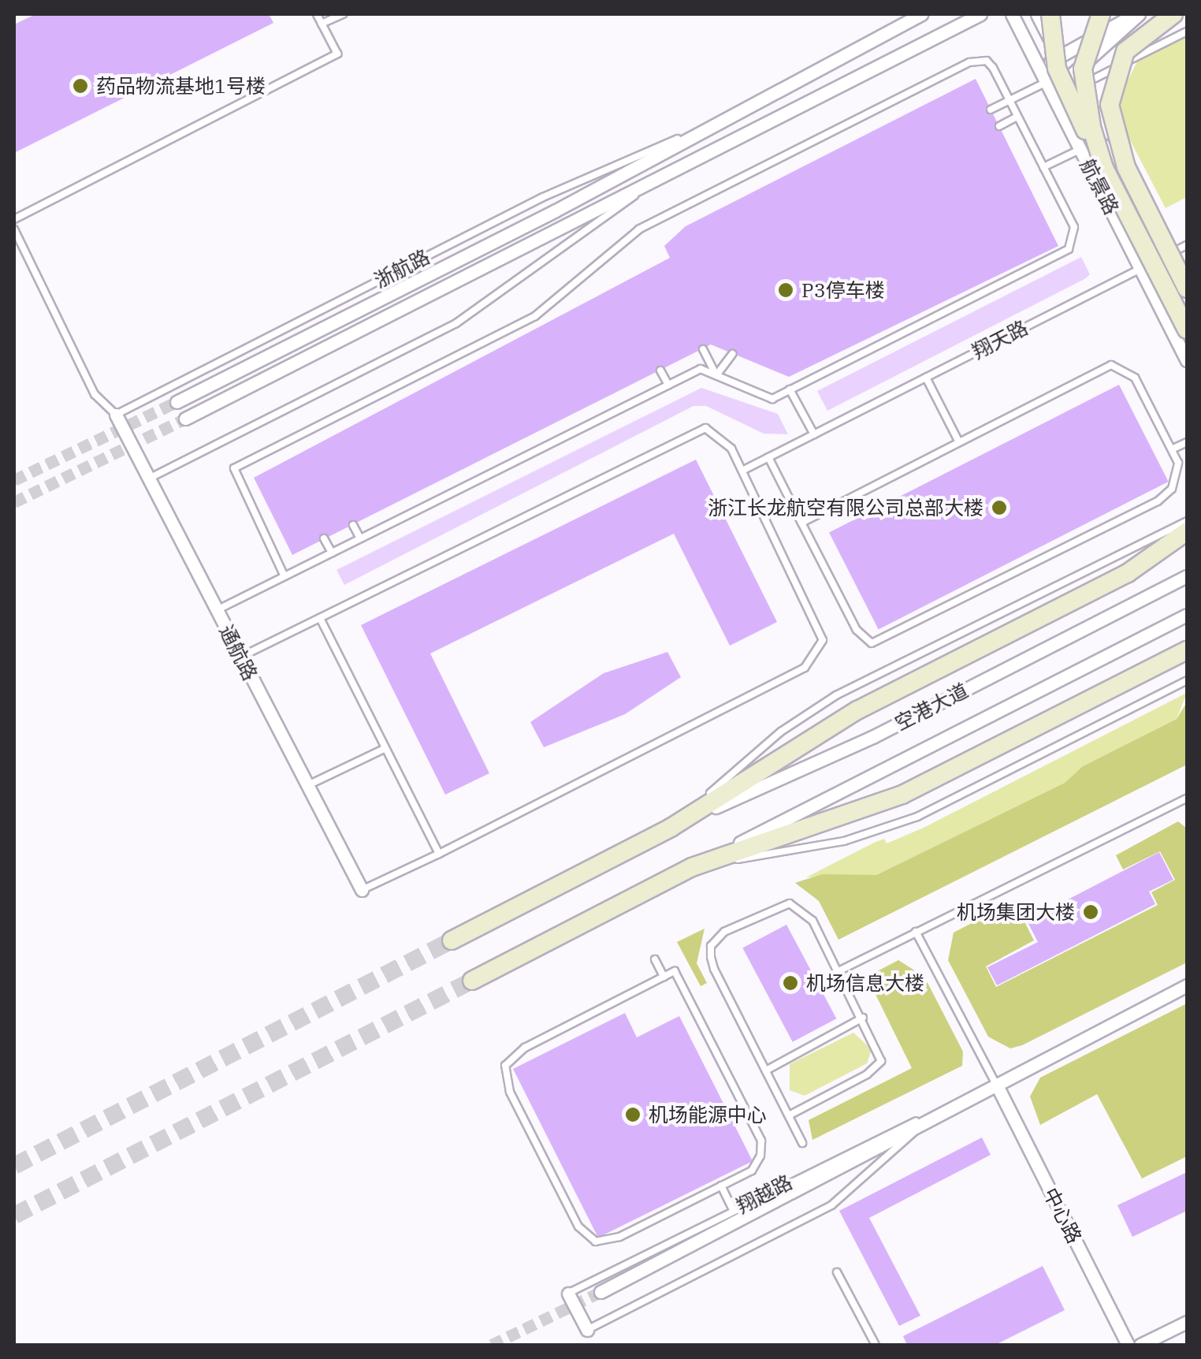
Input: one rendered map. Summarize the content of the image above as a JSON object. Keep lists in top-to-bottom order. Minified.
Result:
{"streets":{"main road":["空港大道"],"street":["航景路","浙航路","通航路","翔越路","中心路"],"lane":["翔天路"]},"crossings":[["航景路","翔天路"],["浙航路","通航路"],["翔越路","中心路"]],"places":["药品物流基地1号楼","P3停车楼","浙江长龙航空有限公司总部大楼","机场集团大楼","机场信息大楼","机场能源中心"]}
